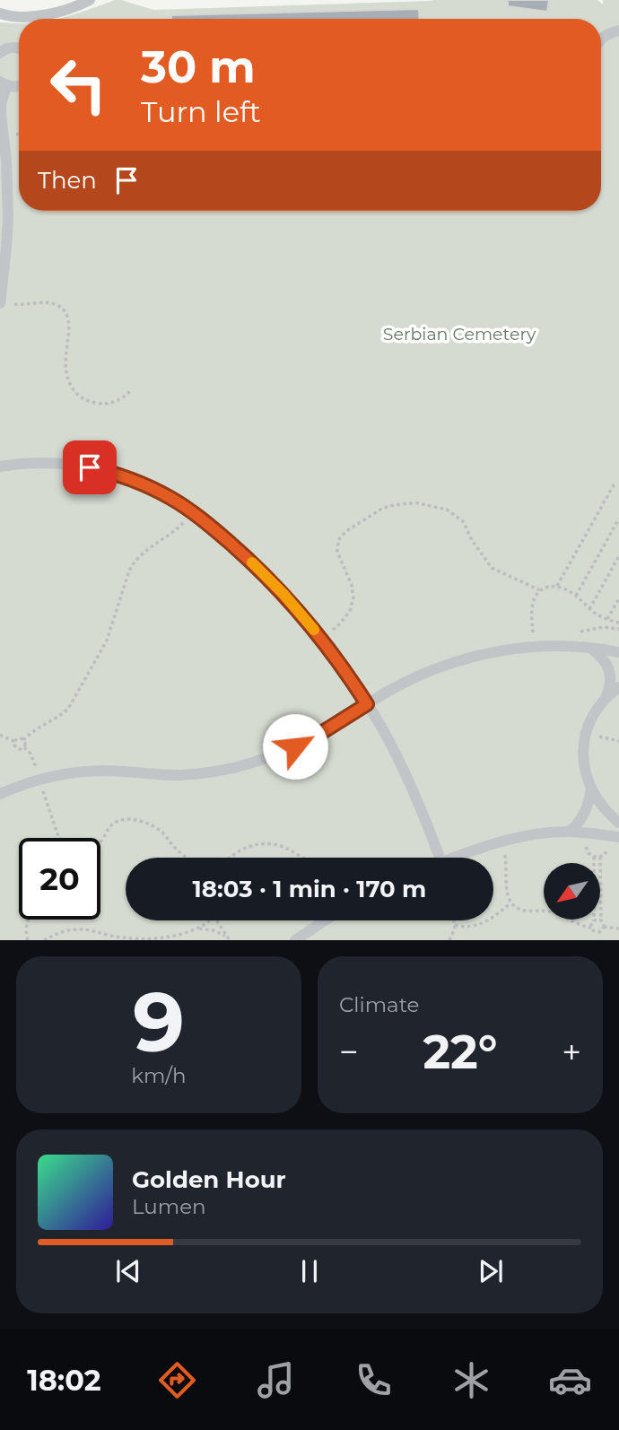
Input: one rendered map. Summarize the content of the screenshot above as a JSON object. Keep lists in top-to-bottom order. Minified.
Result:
{"parks":["Serbian Cemetery"],"north":"bottom left","page":{"turn":["30 m","Turn left"],"then":"Then","limit":"20","trip":"18:03 · 1 min · 170 m","tile":[["9","km/h"],"Climate"],"heat":["−","22°","+"],"song":["Golden Hour","Lumen"],"tabs":"18:02"}}
